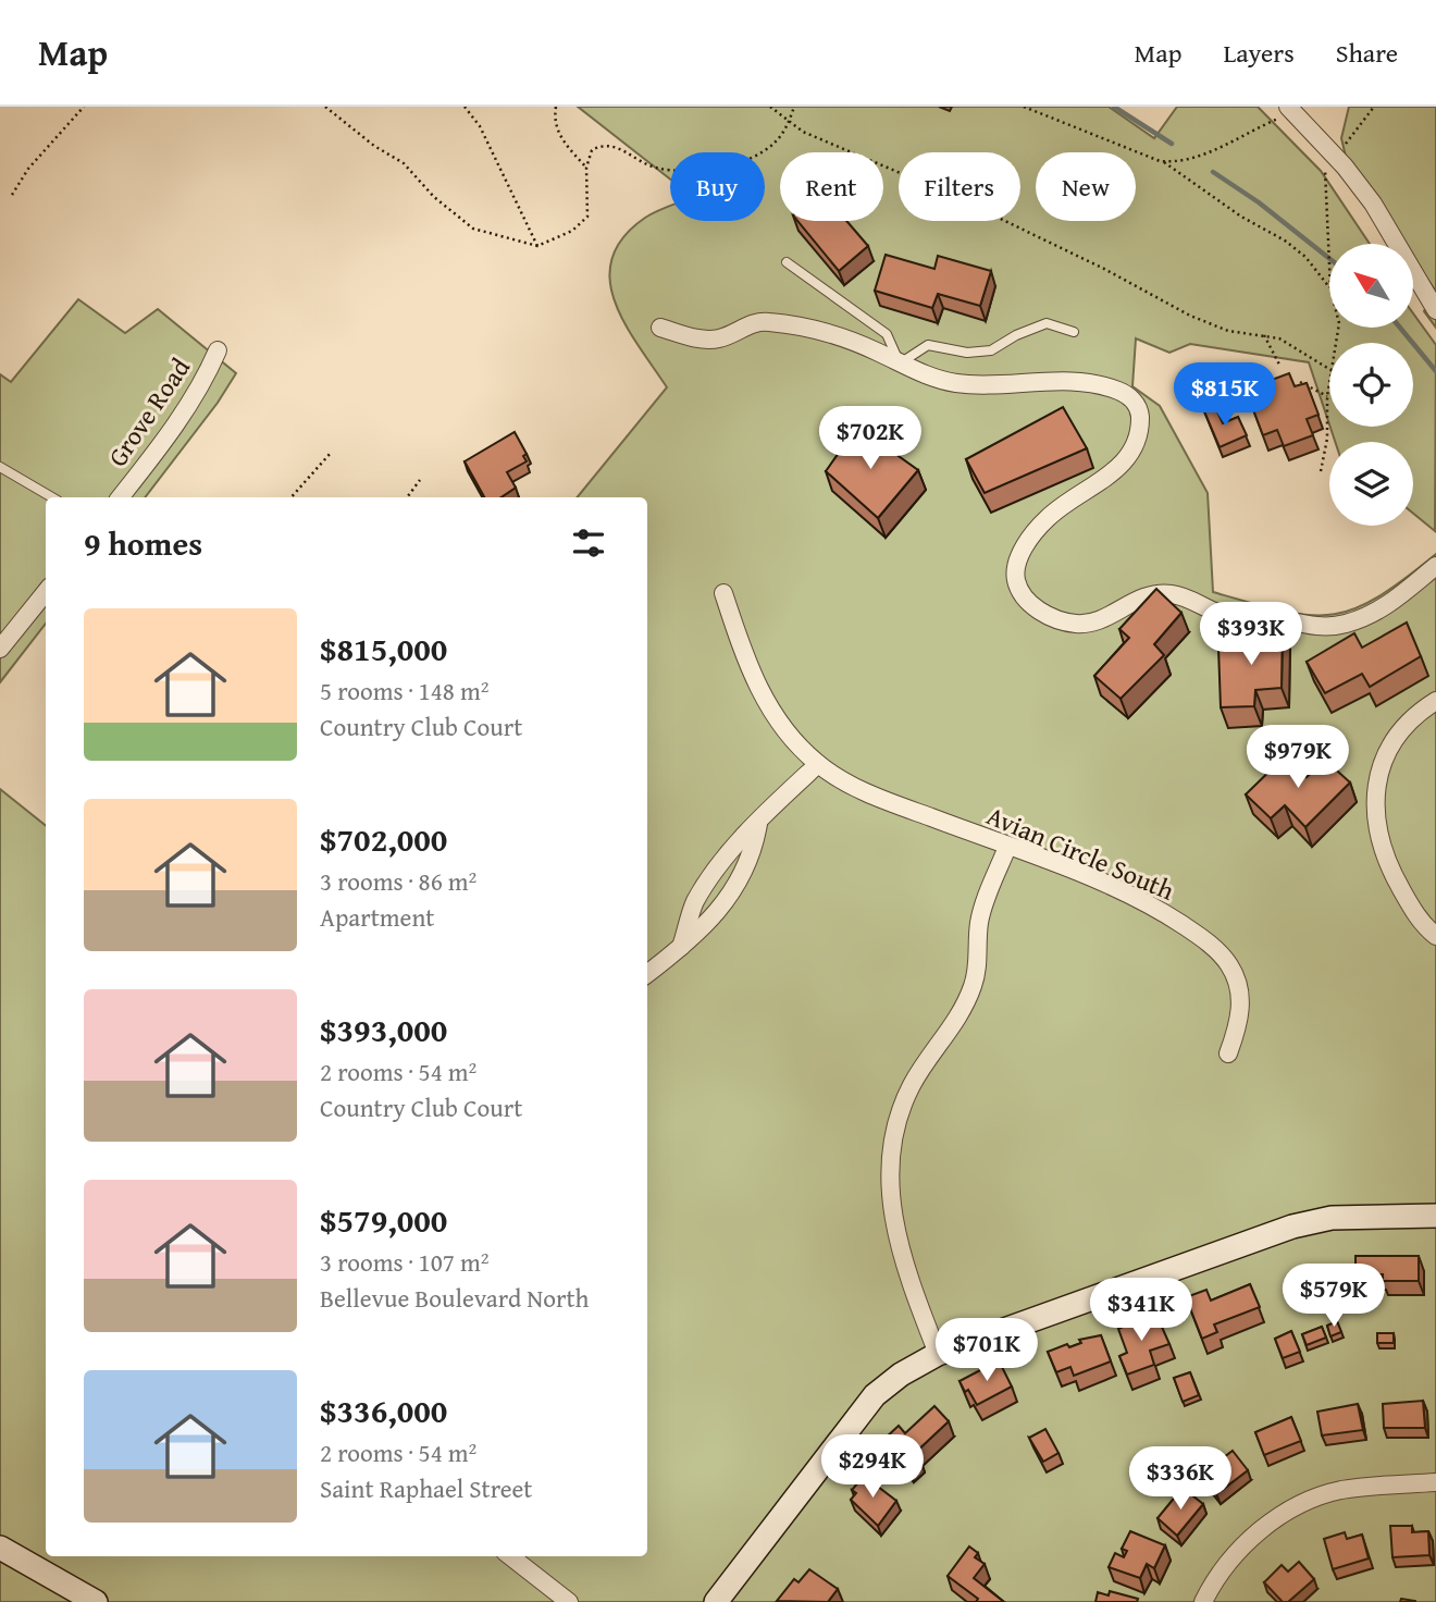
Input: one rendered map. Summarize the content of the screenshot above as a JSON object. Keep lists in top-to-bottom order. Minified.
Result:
{"streets":{"street":["Grove Road","Avian Circle South"]},"north":"top left","page":{"header":"Map","nav":["Map","Layers","Share"],"chip":["Buy","Rent","Filters","New"],"price":["$815K","$702K","$393K","$979K","$579K","$341K","$701K","$294K","$336K"],"heading":"9 homes","list":[{"name":"$815,000","note":"5 rooms · 148 m² · Country Club Court"},{"name":"$702,000","note":"3 rooms · 86 m² · Apartment"},{"name":"$393,000","note":"2 rooms · 54 m² · Country Club Court"},{"name":"$579,000","note":"3 rooms · 107 m² · Bellevue Boulevard North"},{"name":"$336,000","note":"2 rooms · 54 m² · Saint Raphael Street"}]}}
